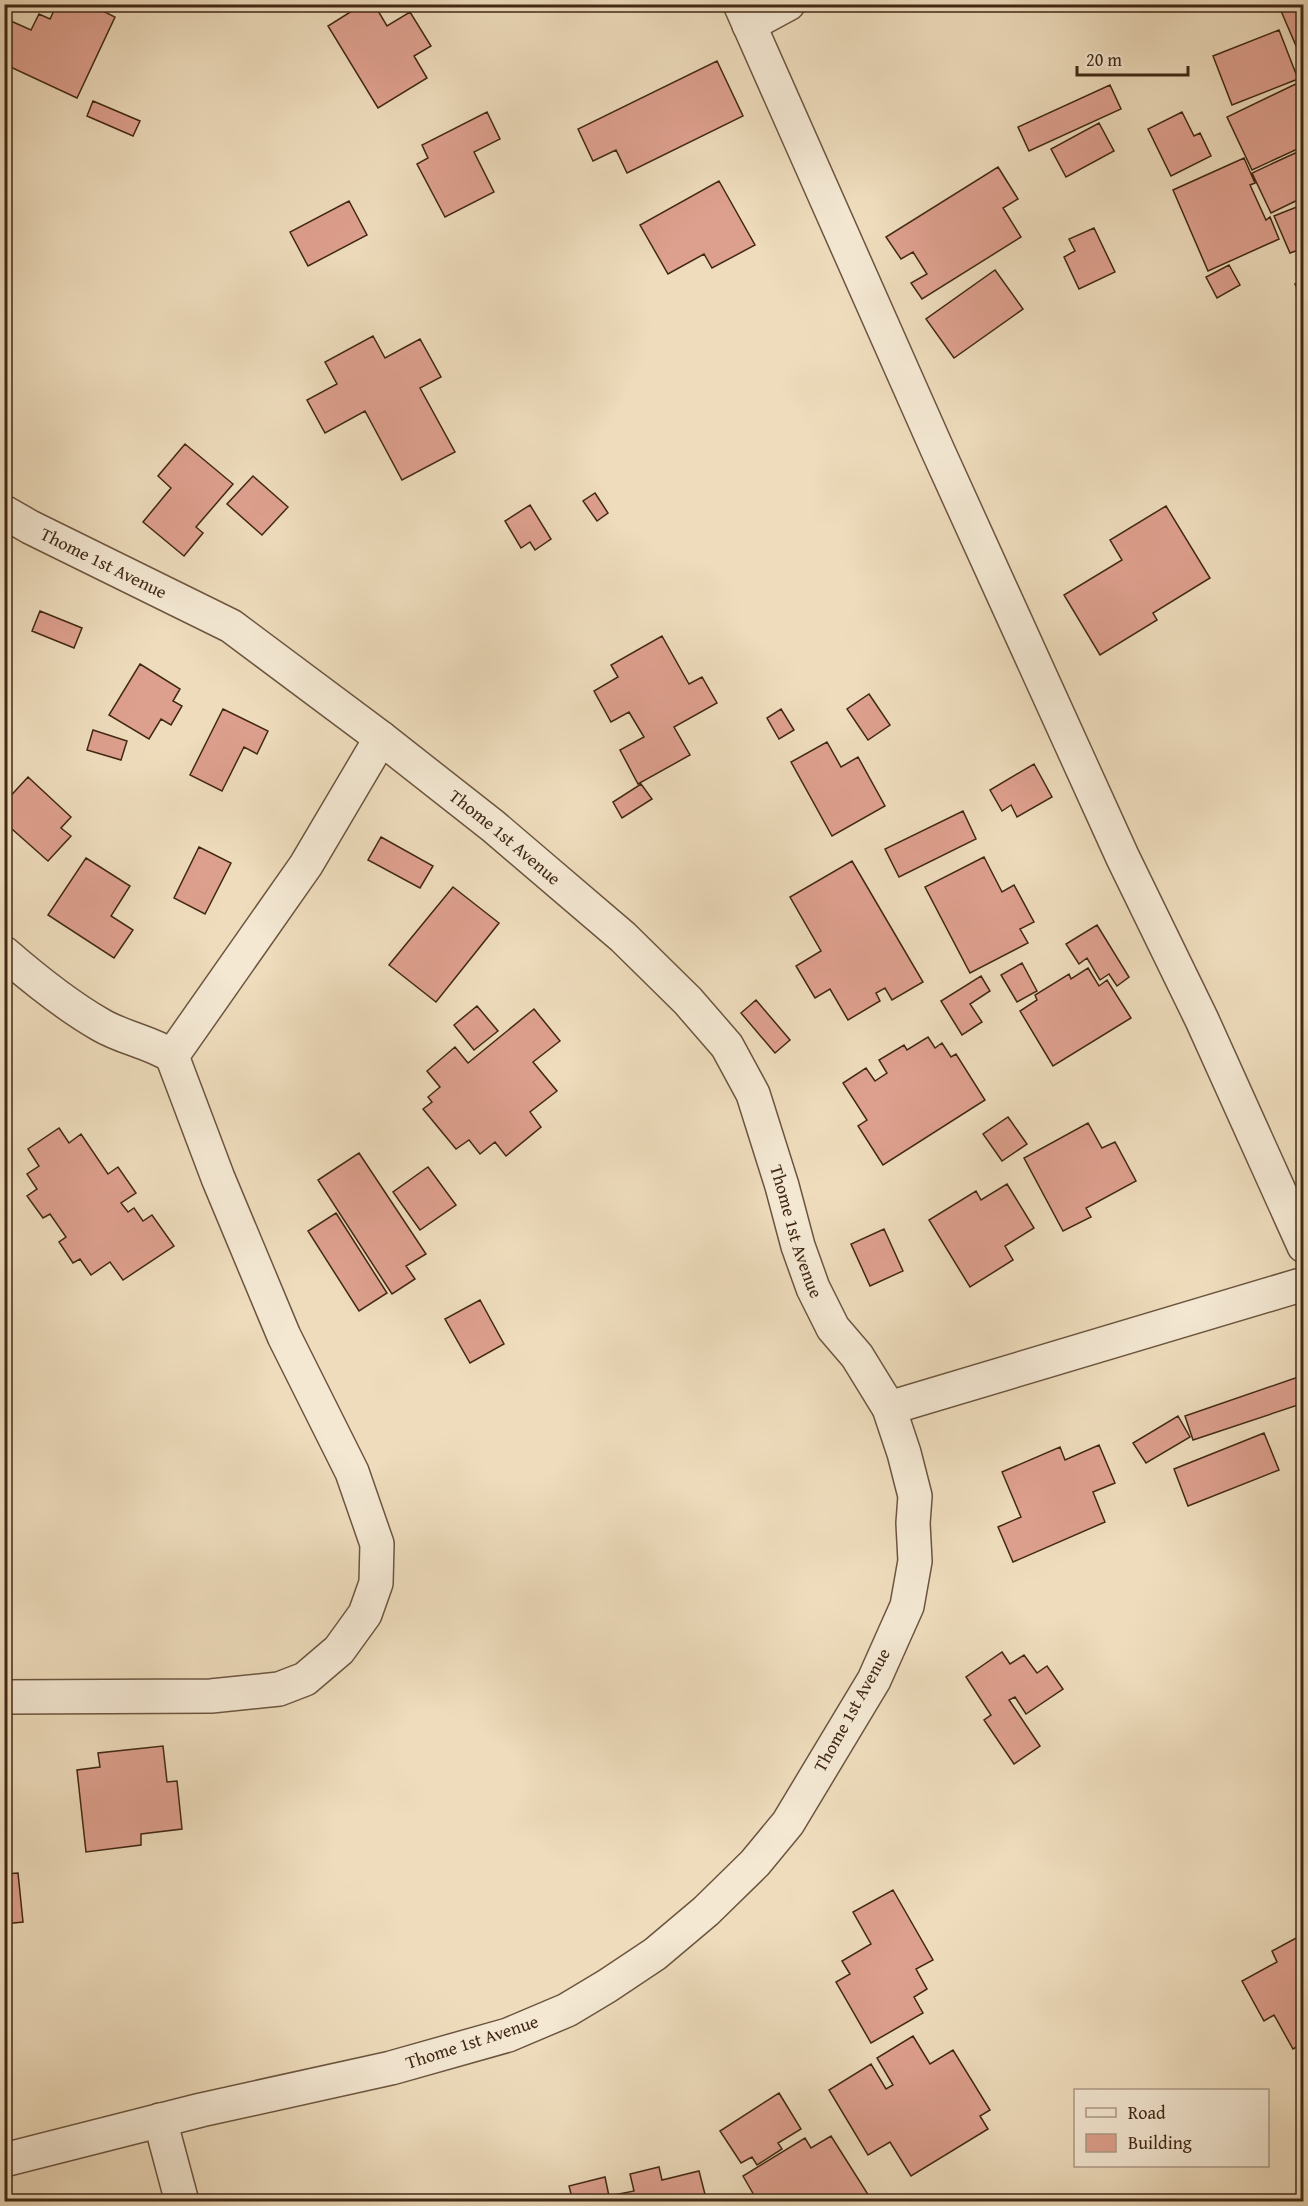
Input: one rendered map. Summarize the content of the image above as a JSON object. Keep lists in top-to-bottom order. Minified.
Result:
{"streets":{"street":["Thome 1st Avenue"]},"legend":["Road","Building"],"scale_bar":"20 m"}
